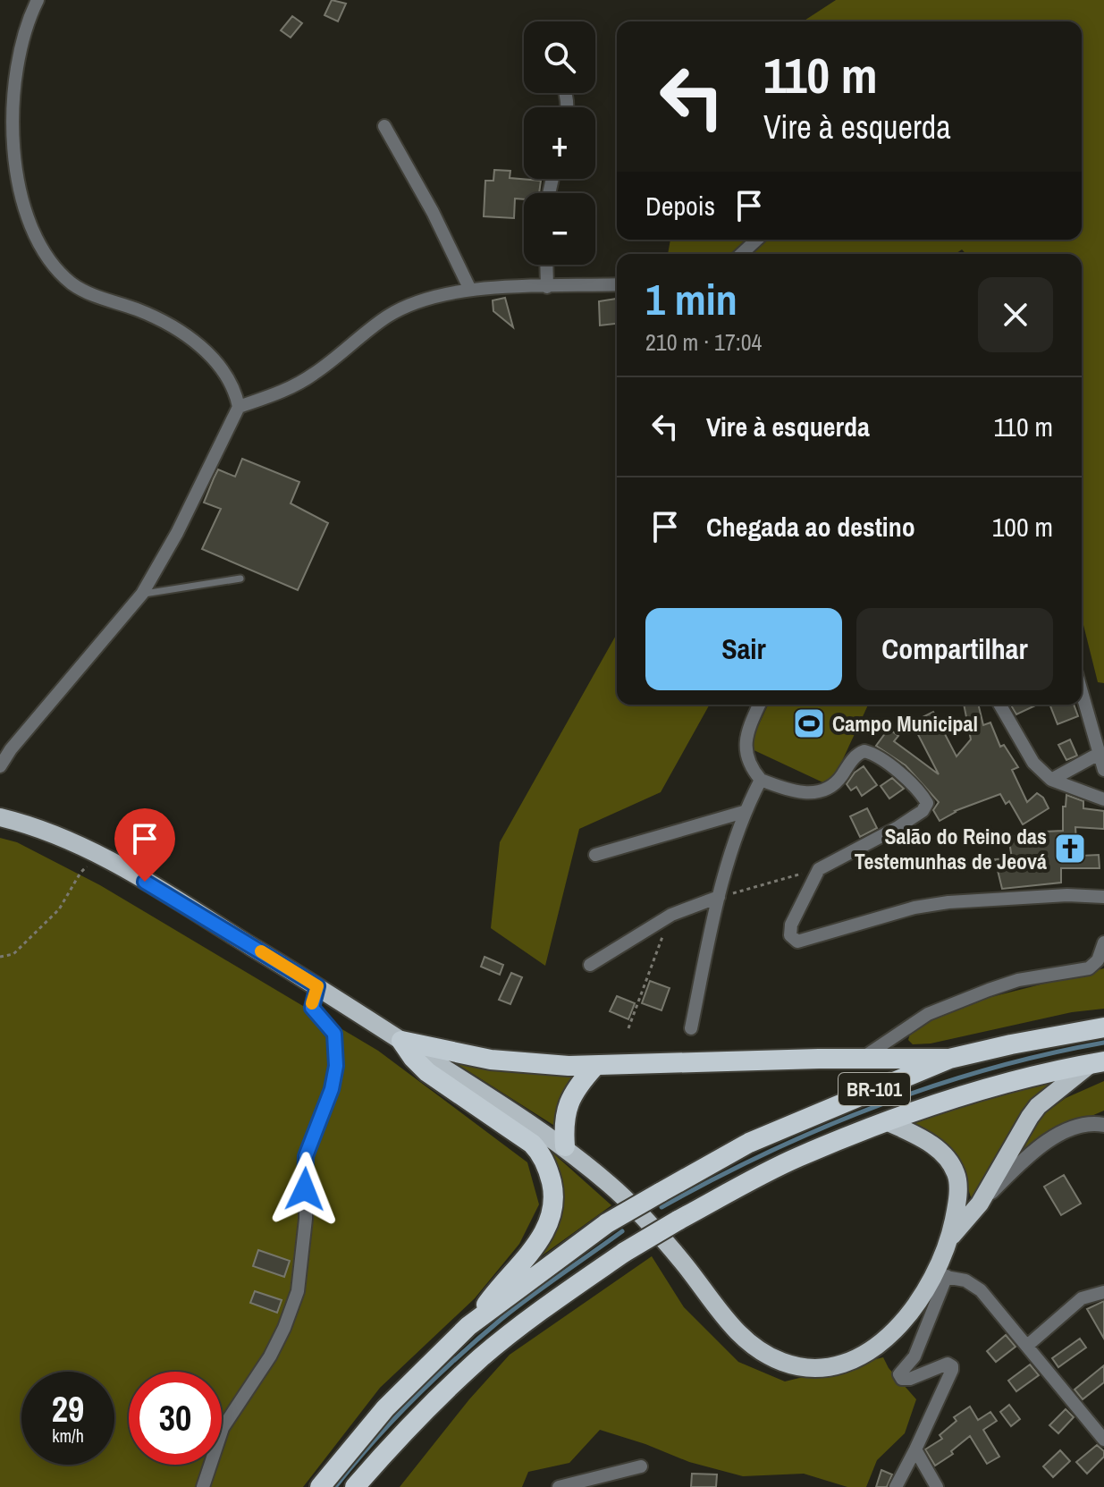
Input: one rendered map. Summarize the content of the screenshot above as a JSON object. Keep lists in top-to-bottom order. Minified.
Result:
{"streets":{"highway":["BR-101"]},"places":{"sports":["Campo Municipal"],"church":["Salão do Reino das Testemunhas de Jeová"]},"page":{"map_buttons":["+","−"],"turn":["110 m","Vire à esquerda"],"then":"Depois","heading":["1 min","210 m · 17:04"],"list":[{"name":"Vire à esquerda","value":"110 m"},{"name":"Chegada ao destino","value":"100 m"}],"buttons":["Sair","Compartilhar"],"speed":"29 km/h","limit":"30"}}
